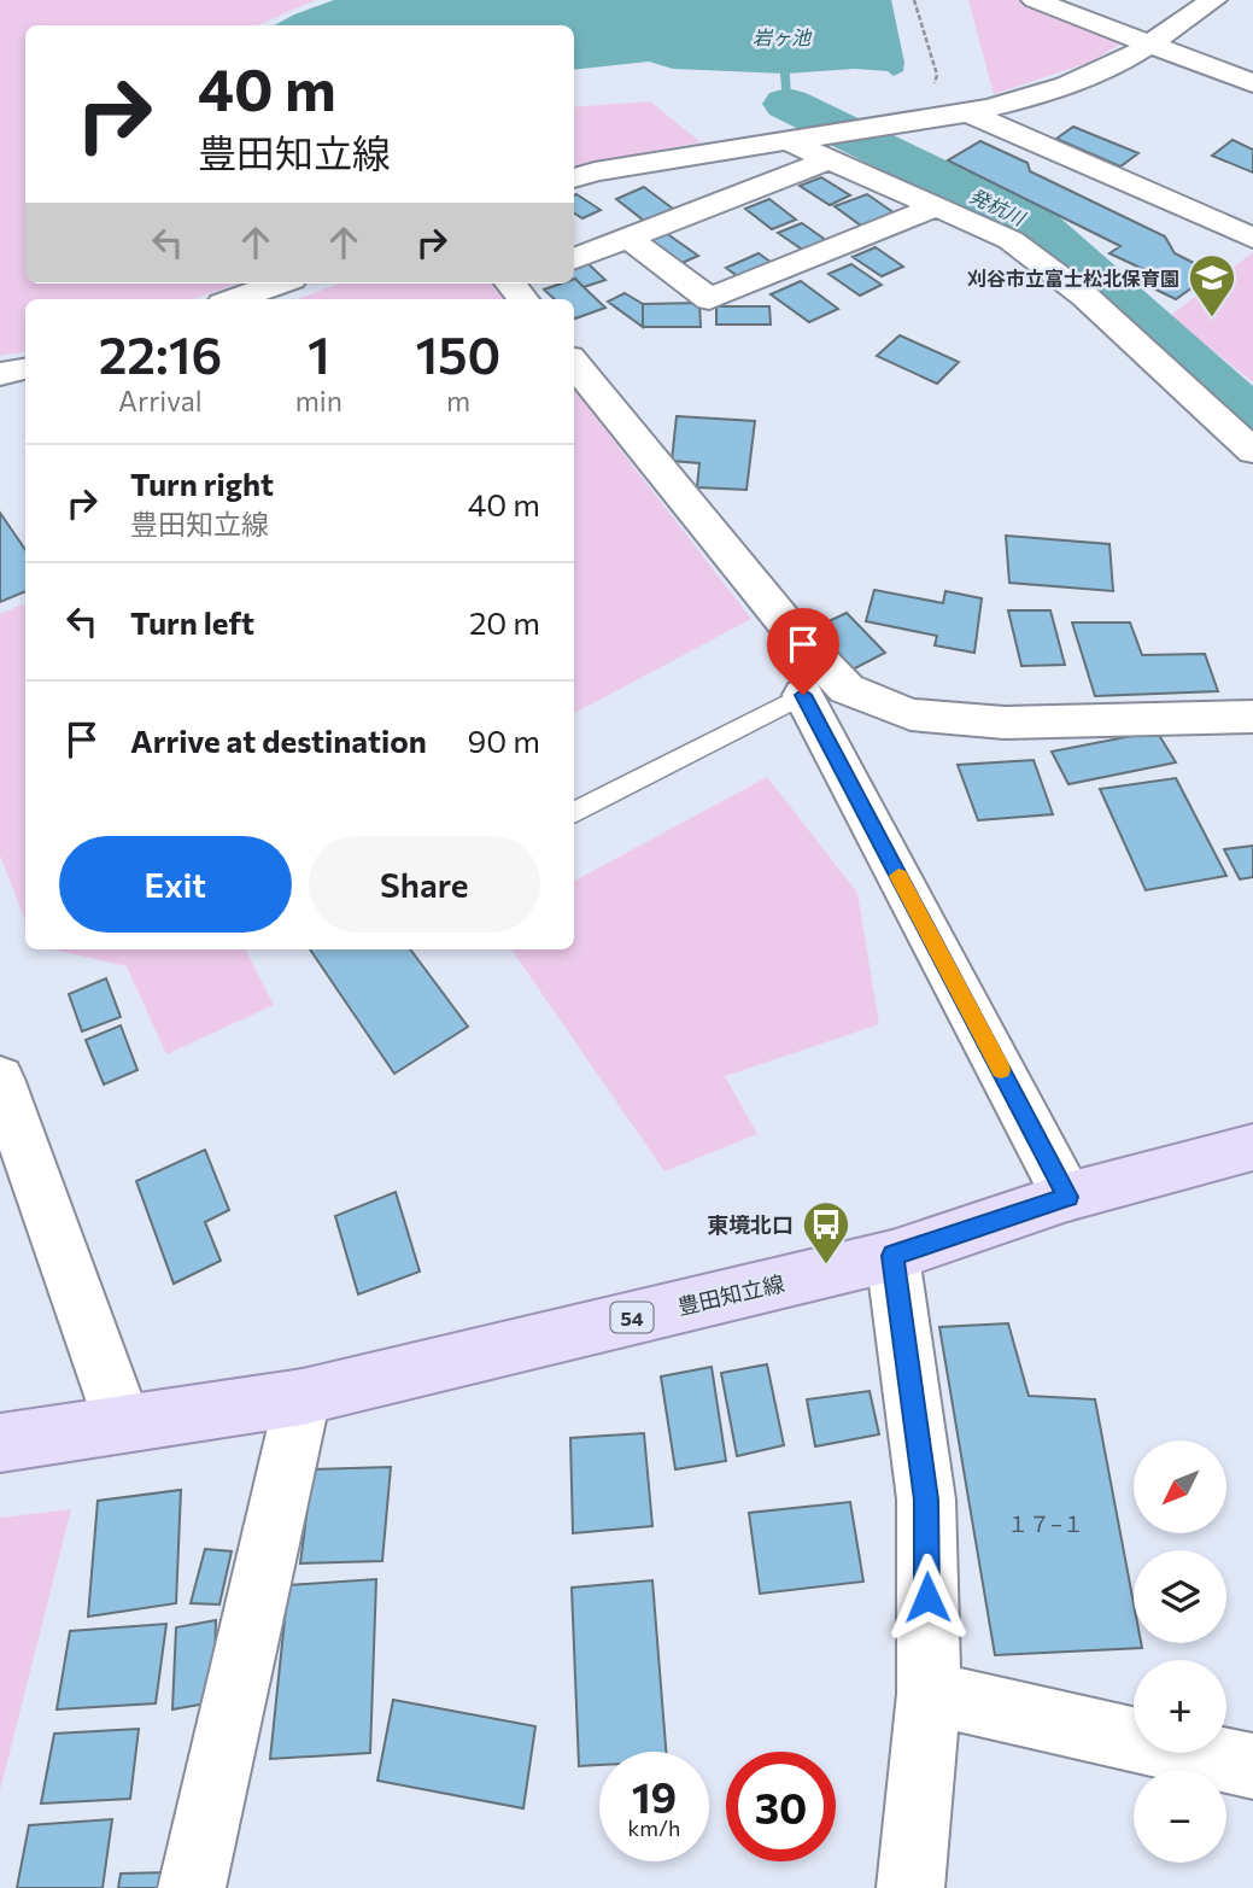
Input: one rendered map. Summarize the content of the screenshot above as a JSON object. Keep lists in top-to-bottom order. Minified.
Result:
{"streets":{"main road":["豊田知立線","54"]},"water":["岩ヶ池","発杭川"],"places":{"school or university":["刈谷市立富士松北保育園"],"bus stop":["東境北口"]},"house_numbers":["１７−１"],"north":"bottom left","page":{"turn":["40 m","豊田知立線"],"eta":["22:16","Arrival","1","min","150","m"],"list":[{"name":"Turn right","note":"豊田知立線","value":"40 m"},{"name":"Turn left","value":"20 m"},{"name":"Arrive at destination","value":"90 m"}],"buttons":["Exit","Share"],"map_buttons":["+","−"],"speed":"19 km/h","limit":"30"}}
